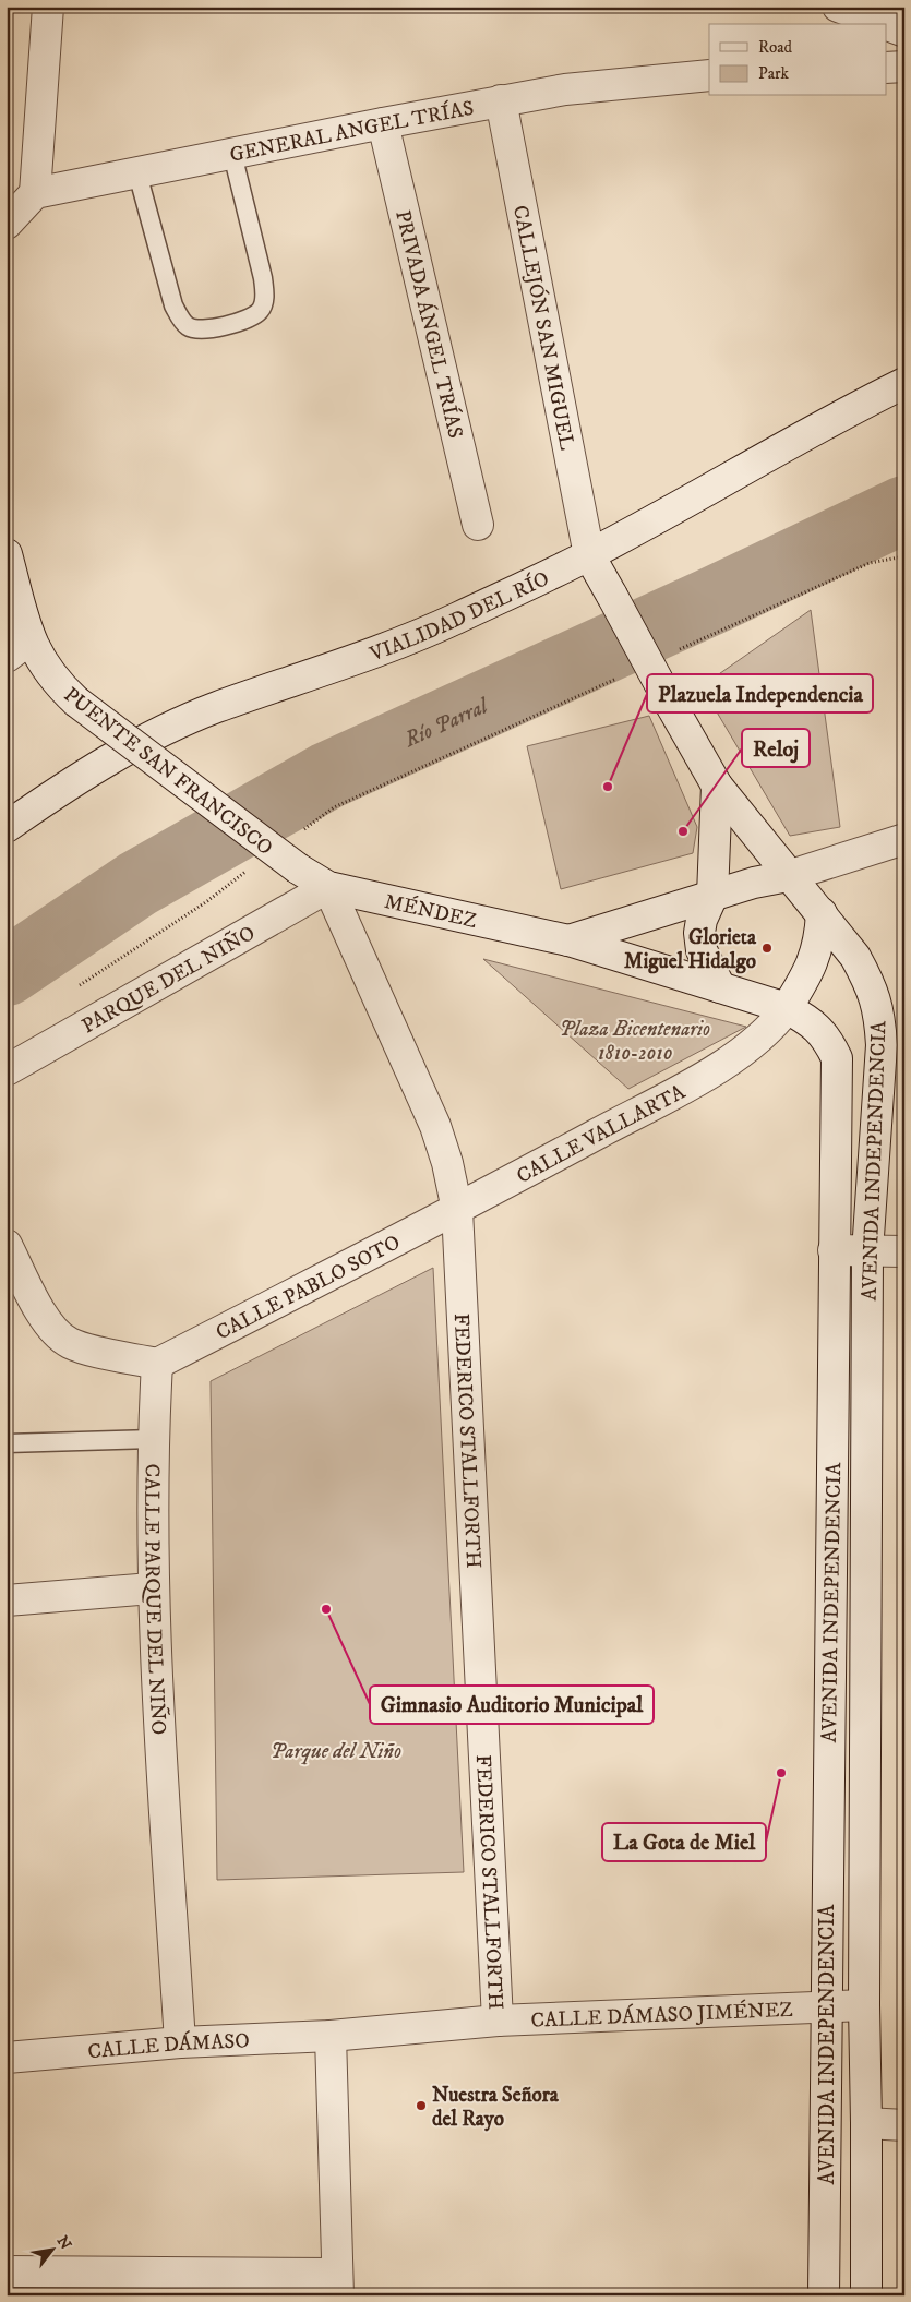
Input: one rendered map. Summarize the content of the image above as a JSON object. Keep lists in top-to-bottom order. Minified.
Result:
{"streets":{"street":["GENERAL ANGEL TRÍAS","PRIVADA ÁNGEL TRÍAS","CALLEJÓN SAN MIGUEL","VIALIDAD DEL RÍO","PUENTE SAN FRANCISCO","MÉNDEZ","PARQUE DEL NIÑO","CALLE VALLARTA","AVENIDA INDEPENDENCIA","CALLE PABLO SOTO","FEDERICO STALLFORTH","CALLE PARQUE DEL NIÑO","CALLE DÁMASO JIMÉNEZ","CALLE DÁMASO"]},"crossings":[["GENERAL ANGEL TRÍAS","PRIVADA ÁNGEL TRÍAS"],["GENERAL ANGEL TRÍAS","CALLEJÓN SAN MIGUEL"],["CALLEJÓN SAN MIGUEL","VIALIDAD DEL RÍO"],["CALLEJÓN SAN MIGUEL","AVENIDA INDEPENDENCIA"],["PUENTE SAN FRANCISCO","MÉNDEZ"],["MÉNDEZ","PARQUE DEL NIÑO"],["MÉNDEZ","AVENIDA INDEPENDENCIA"],["MÉNDEZ","FEDERICO STALLFORTH"],["PARQUE DEL NIÑO","FEDERICO STALLFORTH"],["CALLE VALLARTA","AVENIDA INDEPENDENCIA"],["CALLE VALLARTA","CALLE PABLO SOTO"],["CALLE VALLARTA","FEDERICO STALLFORTH"],["AVENIDA INDEPENDENCIA","CALLE DÁMASO JIMÉNEZ"],["CALLE PABLO SOTO","FEDERICO STALLFORTH"],["CALLE PABLO SOTO","CALLE PARQUE DEL NIÑO"],["FEDERICO STALLFORTH","CALLE DÁMASO JIMÉNEZ"],["CALLE PARQUE DEL NIÑO","CALLE DÁMASO"],["CALLE DÁMASO JIMÉNEZ","CALLE DÁMASO"]],"water":["Río Parral"],"parks":["Plaza Bicentenario 1810-2010","Parque del Niño"],"places":["Plazuela Independencia","Reloj","Glorieta Miguel Hidalgo","Gimnasio Auditorio Municipal","La Gota de Miel","Nuestra Señora del Rayo"],"legend":["Road","Park"],"north":"top right"}
